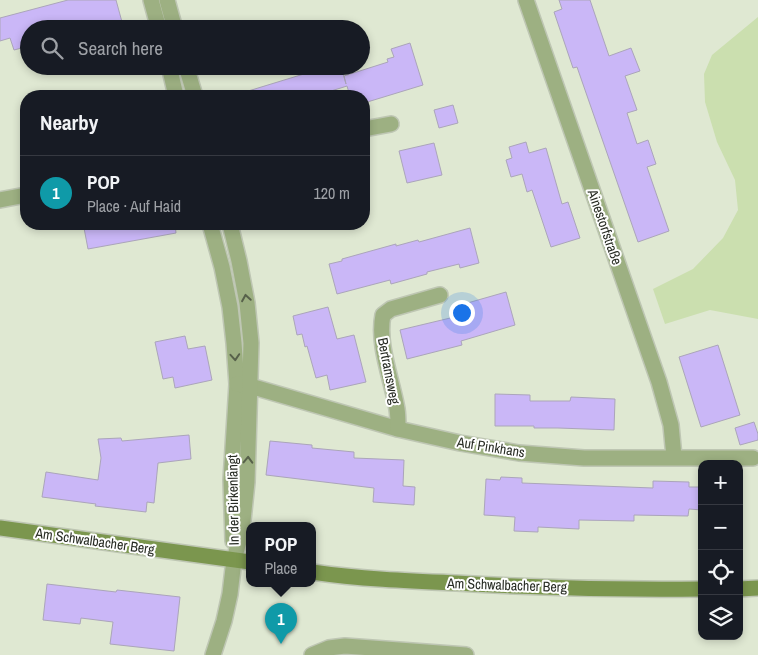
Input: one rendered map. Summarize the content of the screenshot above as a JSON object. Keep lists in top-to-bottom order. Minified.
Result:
{"streets":{"main road":["Am Schwalbacher Berg"],"street":["Ainestorfstraße","Bertramsweg","Auf Pinkhans","In der Birkenlängt"]},"crossings":[["Ainestorfstraße","Auf Pinkhans"],["Bertramsweg","Auf Pinkhans"],["Auf Pinkhans","In der Birkenlängt"],["In der Birkenlängt","Am Schwalbacher Berg"]],"page":{"search":"Search here","heading":"Nearby","list":[{"mark":"1","name":"POP","note":"Place · Auf Haid","value":"120 m"}],"map_buttons":["+","−"],"popup":["POP","Place"],"pins":"1"}}
